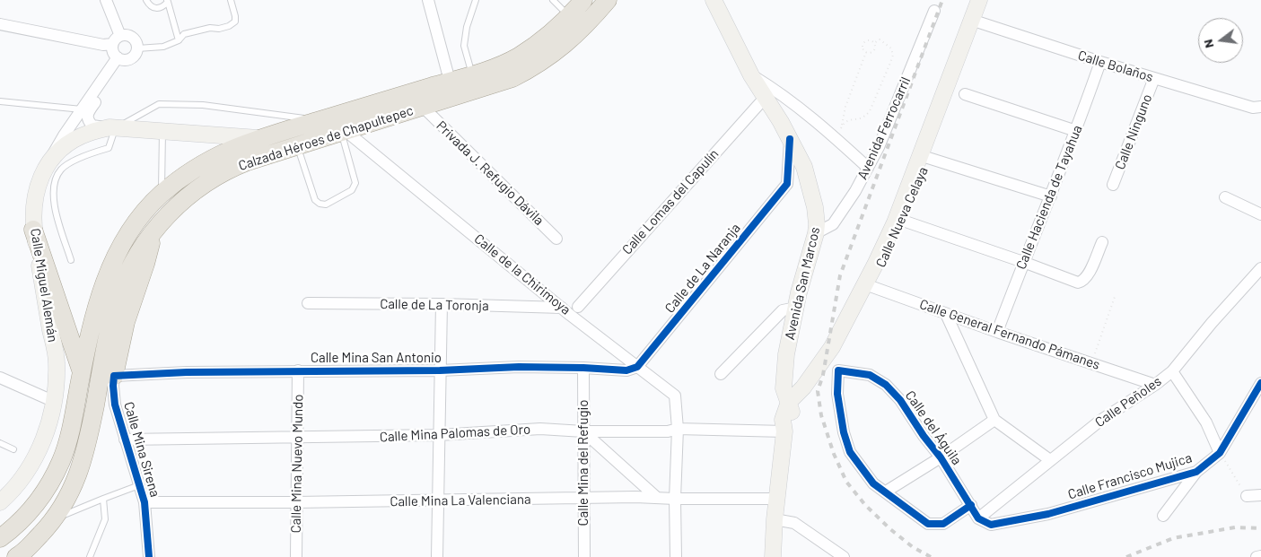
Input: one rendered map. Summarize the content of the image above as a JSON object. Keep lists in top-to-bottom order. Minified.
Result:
{"streets":{"main road":["Calzada Héroes de Chapultepec","Calle Nueva Celaya","Avenida San Marcos","Calle Miguel Alemán"],"street":["Calle Bolaños","Avenida Ferrocarril","Calle Ninguno","Privada J. Refugio Dávila","Calle Hacienda de Tayahua","Calle Lomas del Capulín","Calle de La Naranja","Calle de la Chirimoya","Calle de La Toronja","Calle General Fernando Pámanes","Calle Mina San Antonio","Calle Peñoles","Calle del Águila","Calle Mina Palomas de Oro","Calle Mina Sirena","Calle Mina del Refugio","Calle Mina Nuevo Mundo","Calle Francisco Mujica","Calle Mina La Valenciana"]},"crossings":[["Calle Bolaños","Calle Ninguno"],["Calle Bolaños","Calle Hacienda de Tayahua"],["Calle Bolaños","Calle Nueva Celaya"],["Avenida Ferrocarril","Avenida San Marcos"],["Calzada Héroes de Chapultepec","Privada J. Refugio Dávila"],["Calzada Héroes de Chapultepec","Calle de la Chirimoya"],["Calle Hacienda de Tayahua","Calle General Fernando Pámanes"],["Calle Lomas del Capulín","Avenida San Marcos"],["Calle Nueva Celaya","Avenida San Marcos"],["Calle Nueva Celaya","Calle General Fernando Pámanes"],["Calle Nueva Celaya","Calle Mina Palomas de Oro"],["Calle de La Naranja","Calle de la Chirimoya"],["Calle de La Naranja","Avenida San Marcos"],["Calle de La Naranja","Calle Mina San Antonio"],["Calle de la Chirimoya","Calle de La Toronja"],["Calle de la Chirimoya","Calle Mina San Antonio"],["Calle de la Chirimoya","Calle Mina Palomas de Oro"],["Calle de la Chirimoya","Calle Mina La Valenciana"],["Avenida San Marcos","Calle Mina Palomas de Oro"],["Avenida San Marcos","Calle Mina La Valenciana"],["Calle General Fernando Pámanes","Calle Peñoles"],["Calle Mina San Antonio","Calle Mina Sirena"],["Calle Mina San Antonio","Calle Mina del Refugio"],["Calle Mina San Antonio","Calle Mina Nuevo Mundo"],["Calle Peñoles","Calle del Águila"],["Calle Peñoles","Calle Francisco Mujica"],["Calle del Águila","Calle Francisco Mujica"],["Calle Mina Palomas de Oro","Calle Mina Sirena"],["Calle Mina Palomas de Oro","Calle Mina del Refugio"],["Calle Mina Palomas de Oro","Calle Mina Nuevo Mundo"],["Calle Mina Sirena","Calle Mina La Valenciana"],["Calle Mina del Refugio","Calle Mina La Valenciana"],["Calle Mina Nuevo Mundo","Calle Mina La Valenciana"]],"north":"left"}
